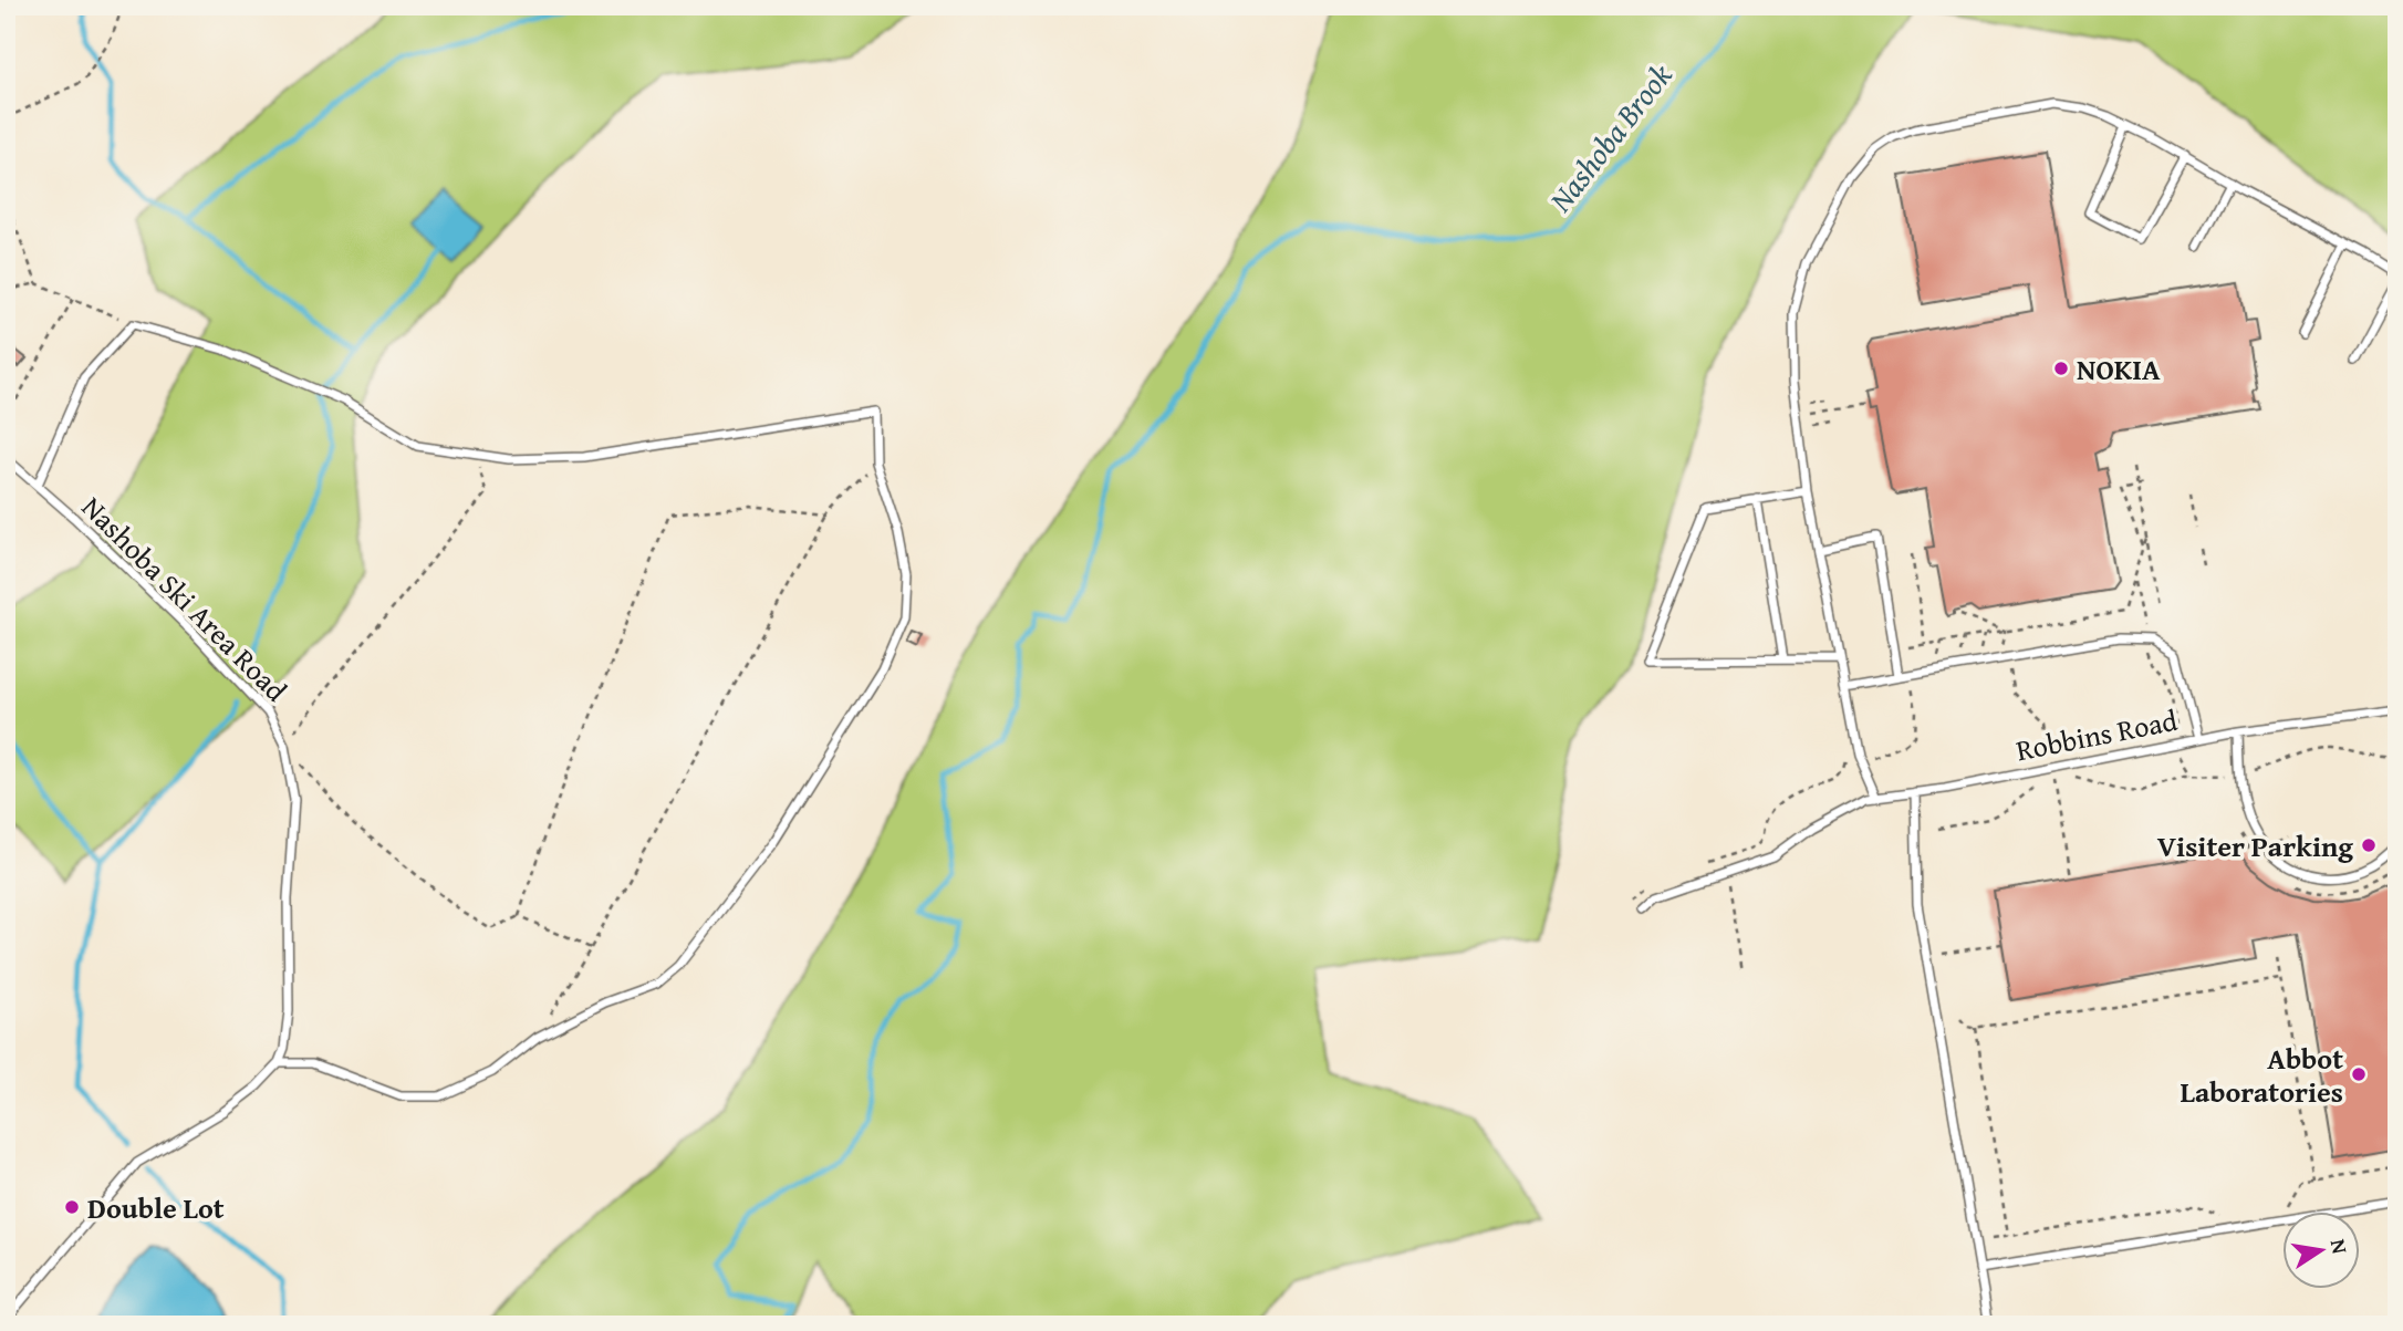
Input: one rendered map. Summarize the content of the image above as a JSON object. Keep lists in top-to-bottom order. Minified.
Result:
{"streets":{"lane":["Nashoba Ski Area Road","Robbins Road"]},"water":["Nashoba Brook"],"places":["NOKIA","Visiter Parking","Abbot Laboratories","Double Lot"],"north":"right"}
